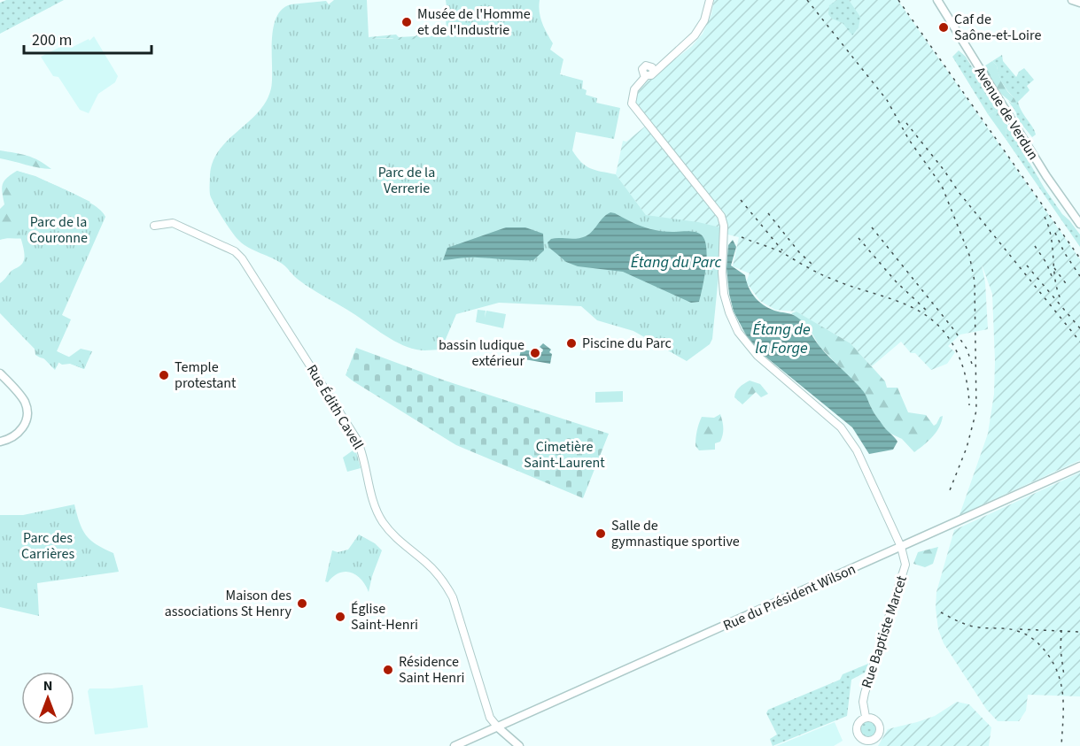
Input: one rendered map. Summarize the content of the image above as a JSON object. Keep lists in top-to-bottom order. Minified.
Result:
{"streets":{"main road":["Avenue de Verdun","Rue du Président Wilson"],"street":["Rue Édith Cavell","Rue Baptiste Marcet"]},"crossings":[["Rue Édith Cavell","Rue du Président Wilson"],["Rue du Président Wilson","Rue Baptiste Marcet"]],"water":["Étang du Parc","Étang de la Forge"],"parks":["Parc de la Verrerie","Parc de la Couronne","Cimetière Saint-Laurent","Parc des Carrières"],"places":["Musée de l'Homme et de l'Industrie","Caf de Saône-et-Loire","Piscine du Parc","bassin ludique extérieur","Temple protestant","Salle de gymnastique sportive","Maison des associations St Henry","Église Saint-Henri","Résidence Saint Henri"],"scale_bar":"200 m","north":"top"}
